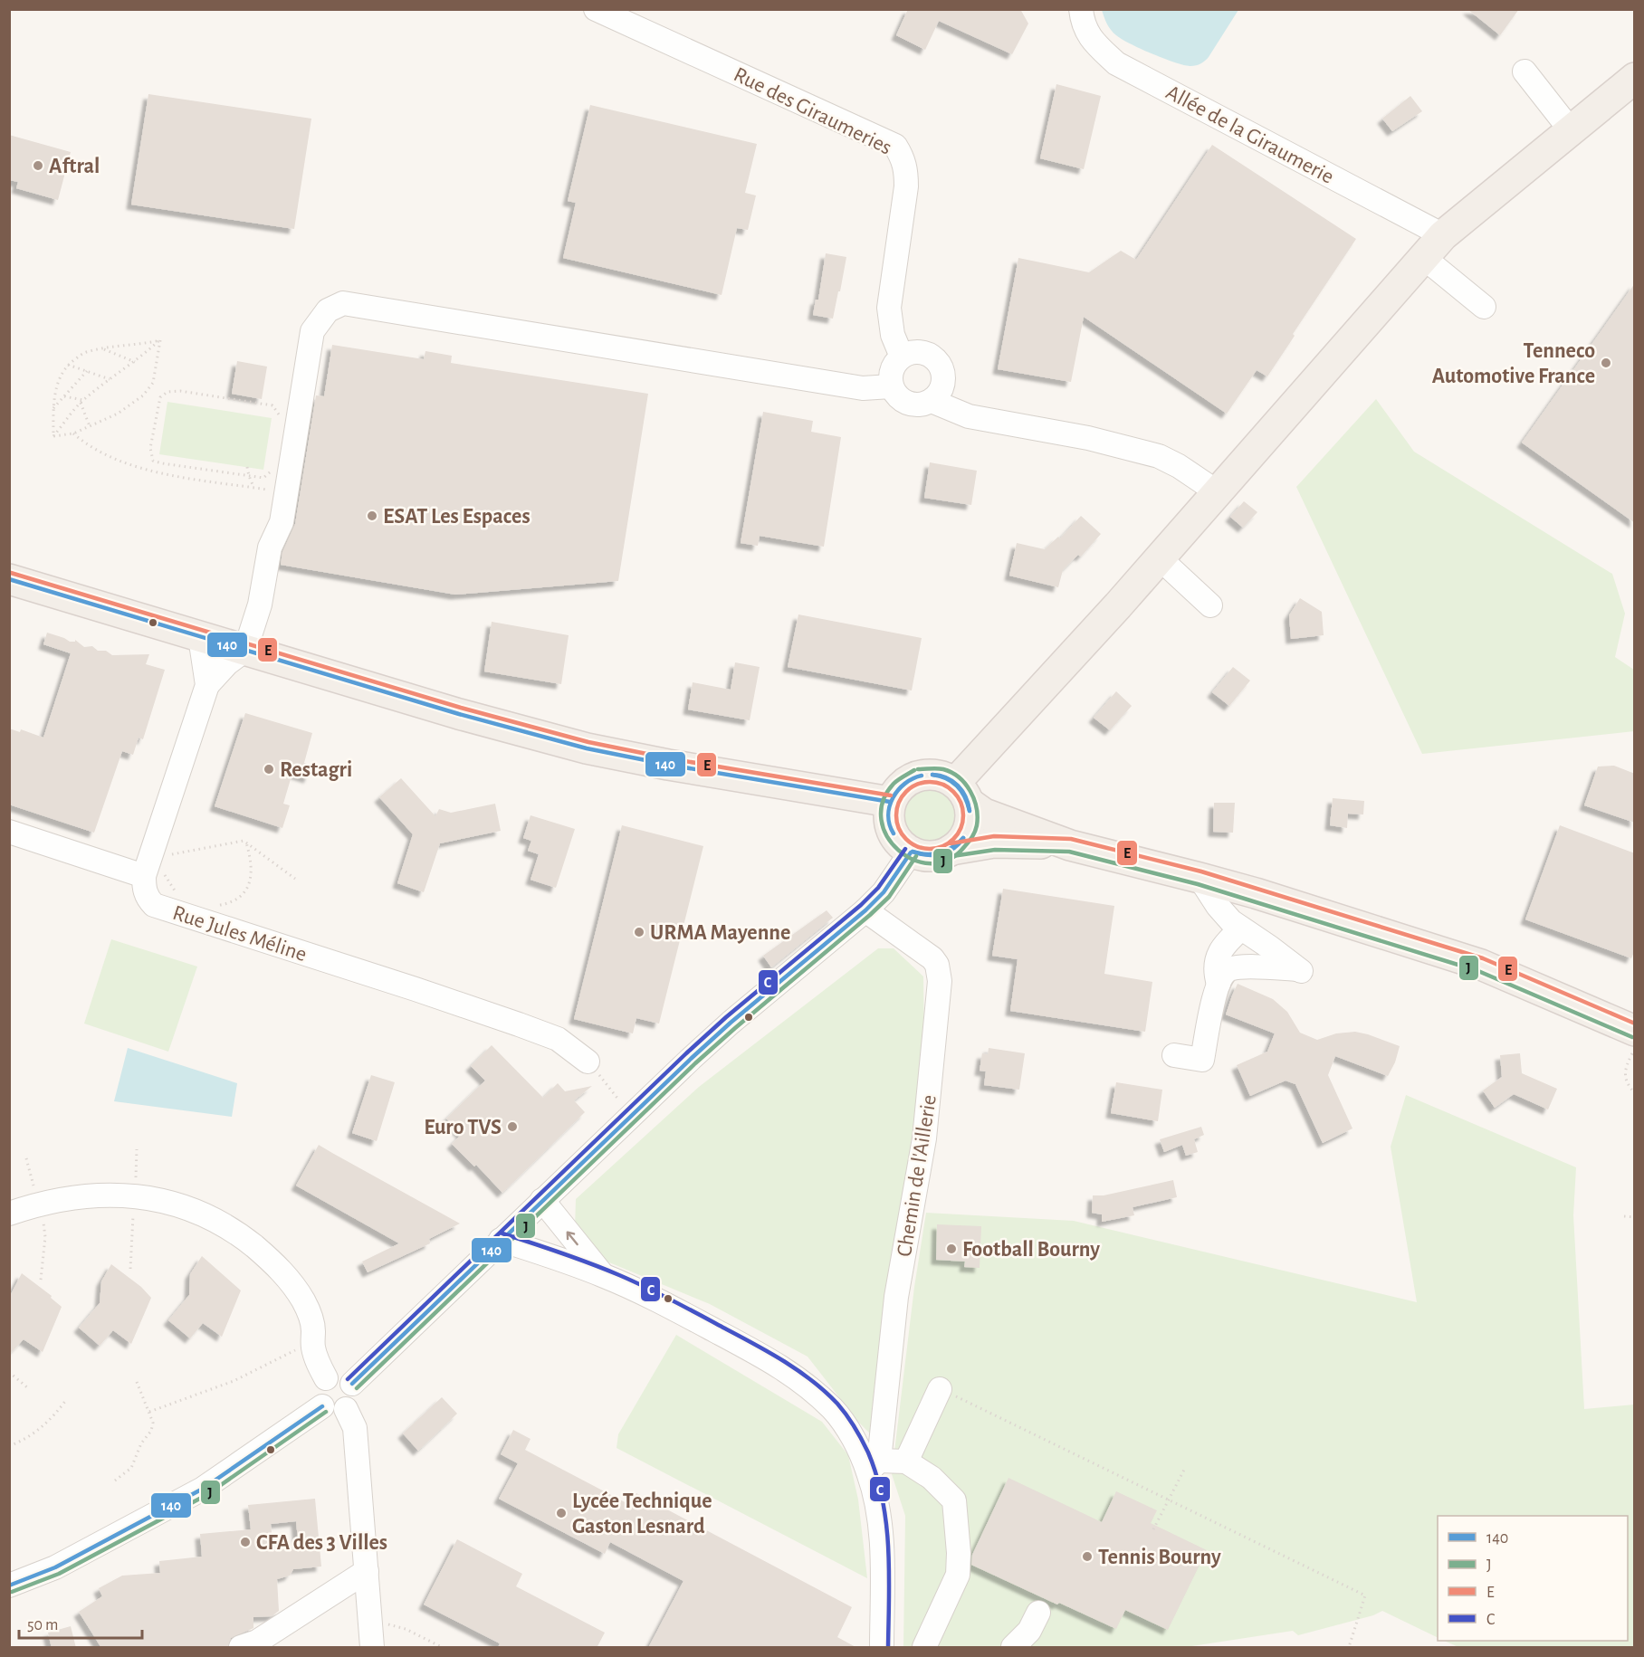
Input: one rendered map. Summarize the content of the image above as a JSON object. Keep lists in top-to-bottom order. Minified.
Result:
{"streets":{"street":["Rue des Giraumeries","Allée de la Giraumerie","Rue Jules Méline","Chemin de l'Aillerie"]},"places":["Aftral","Tenneco Automotive France","ESAT Les Espaces","Restagri","URMA Mayenne","Euro TVS","Football Bourny","Lycée Technique Gaston Lesnard","CFA des 3 Villes","Tennis Bourny"],"lines":["transit line E","transit line 140","transit line J","transit line C"],"legend":["140","J","E","C"],"scale_bar":"50 m"}
